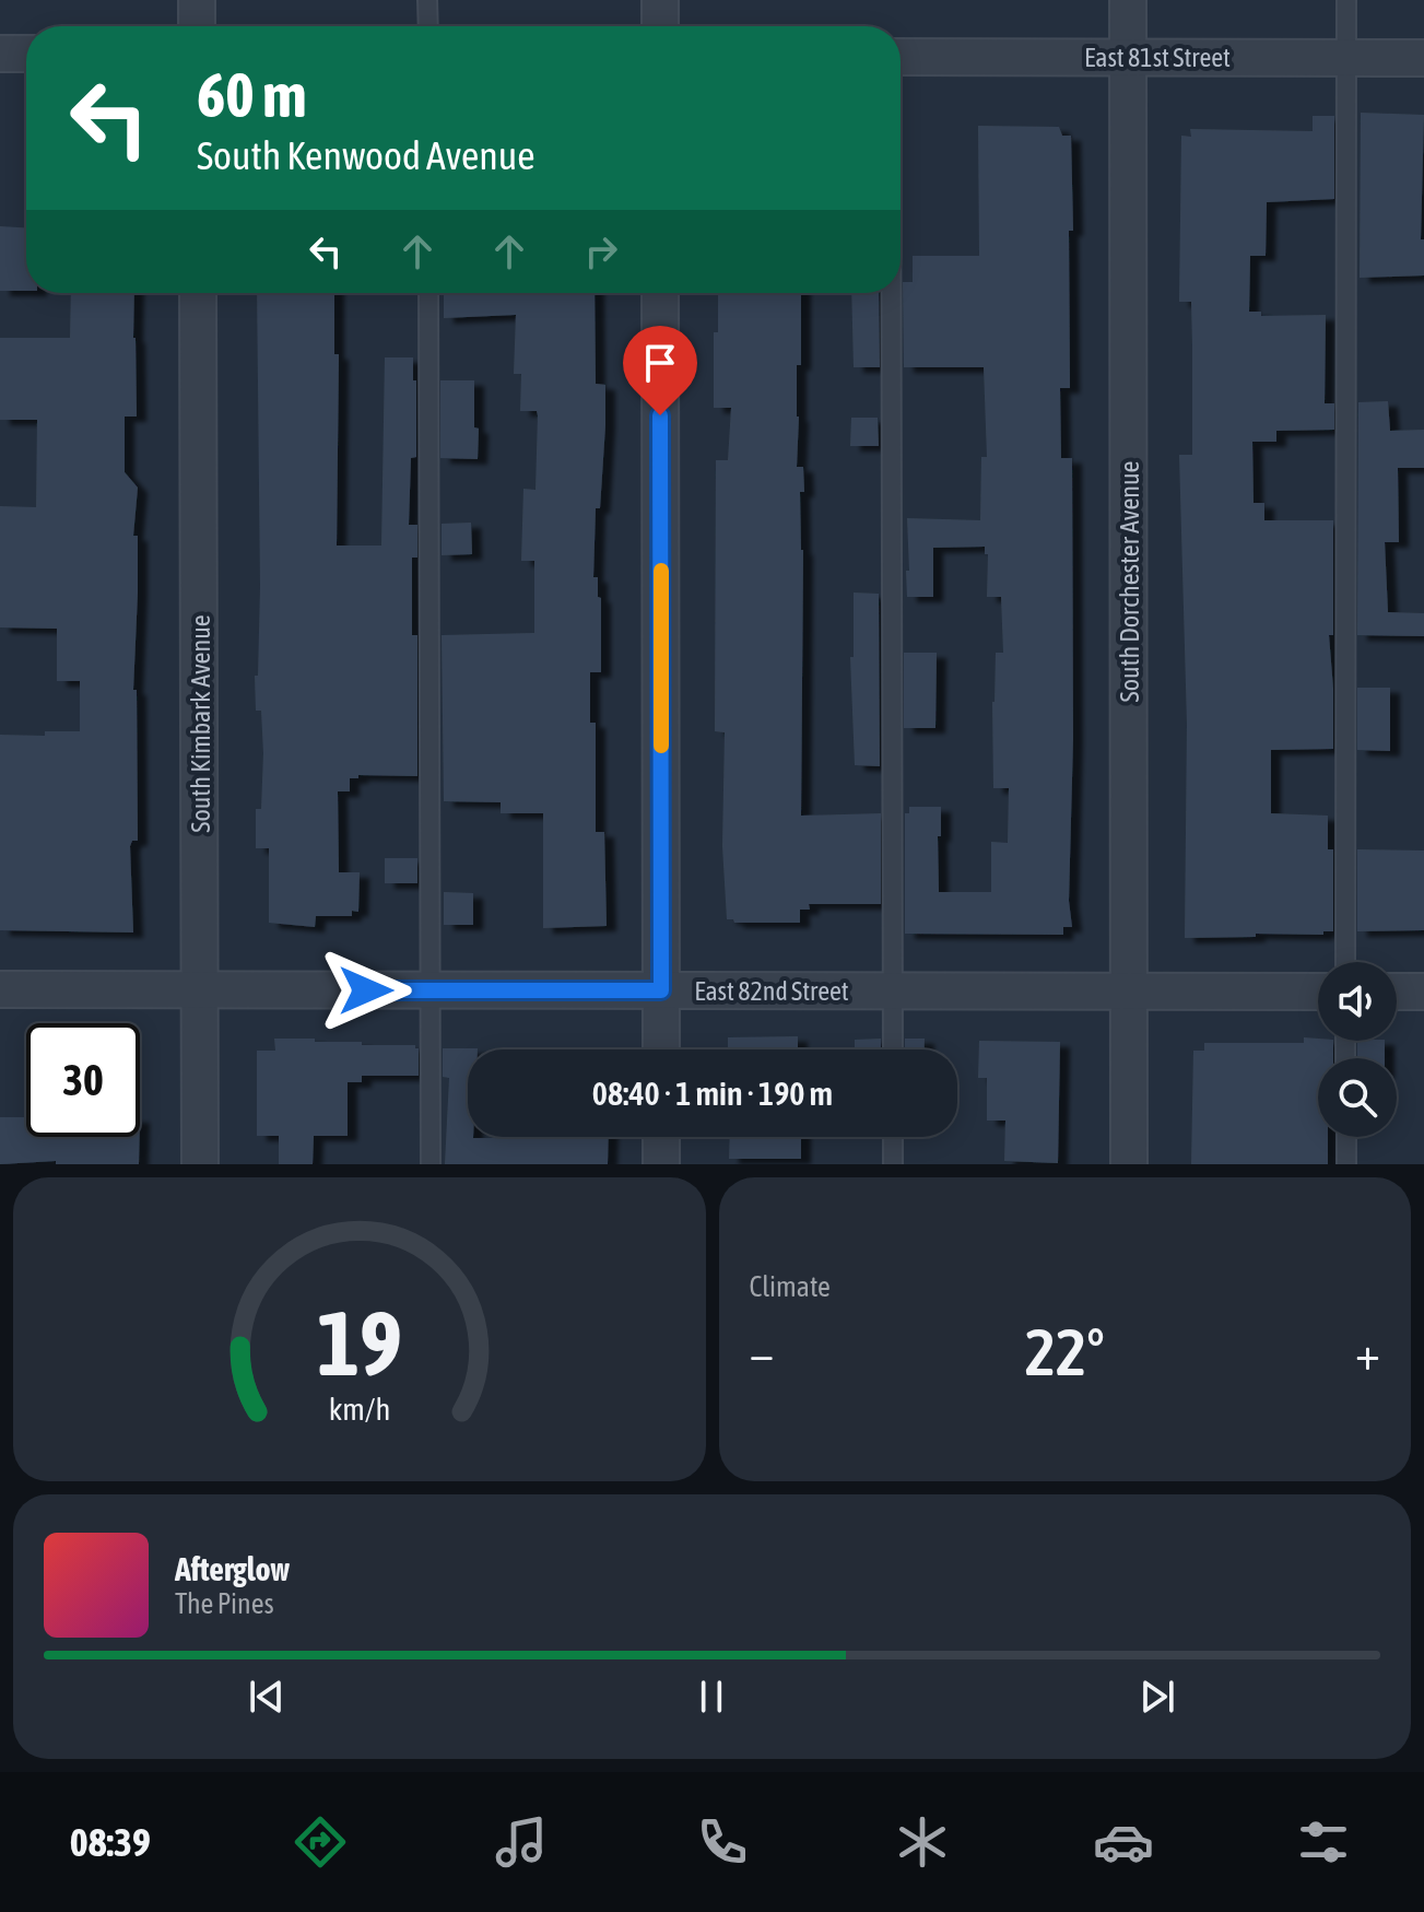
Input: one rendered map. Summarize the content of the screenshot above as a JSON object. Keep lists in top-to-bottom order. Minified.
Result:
{"streets":{"street":["East 81st Street","South Dorchester Avenue","South Kimbark Avenue","East 82nd Street"]},"crossings":[["East 81st Street","South Dorchester Avenue"],["South Dorchester Avenue","East 82nd Street"],["South Kimbark Avenue","East 82nd Street"]],"page":{"turn":["60 m","South Kenwood Avenue"],"limit":"30","trip":"08:40 · 1 min · 190 m","tile":"Climate","heat":["−","22°","+"],"song":["Afterglow","The Pines"],"tabs":"08:39","gauge":["19","km/h"]}}
